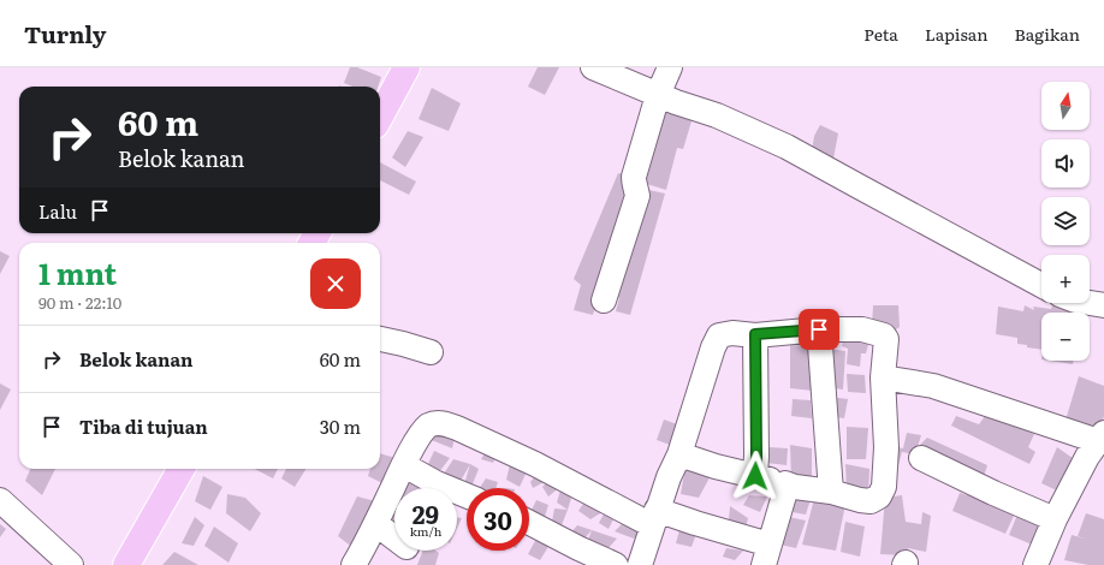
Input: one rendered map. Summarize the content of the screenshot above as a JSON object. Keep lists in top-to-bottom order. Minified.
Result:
{"north":"top","page":{"header":"Turnly","nav":["Peta","Lapisan","Bagikan"],"map_buttons":["+","−"],"turn":["60 m","Belok kanan"],"then":"Lalu","heading":["1 mnt","90 m · 22:10"],"list":[{"name":"Belok kanan","value":"60 m"},{"name":"Tiba di tujuan","value":"30 m"}],"speed":"29 km/h","limit":"30"}}
